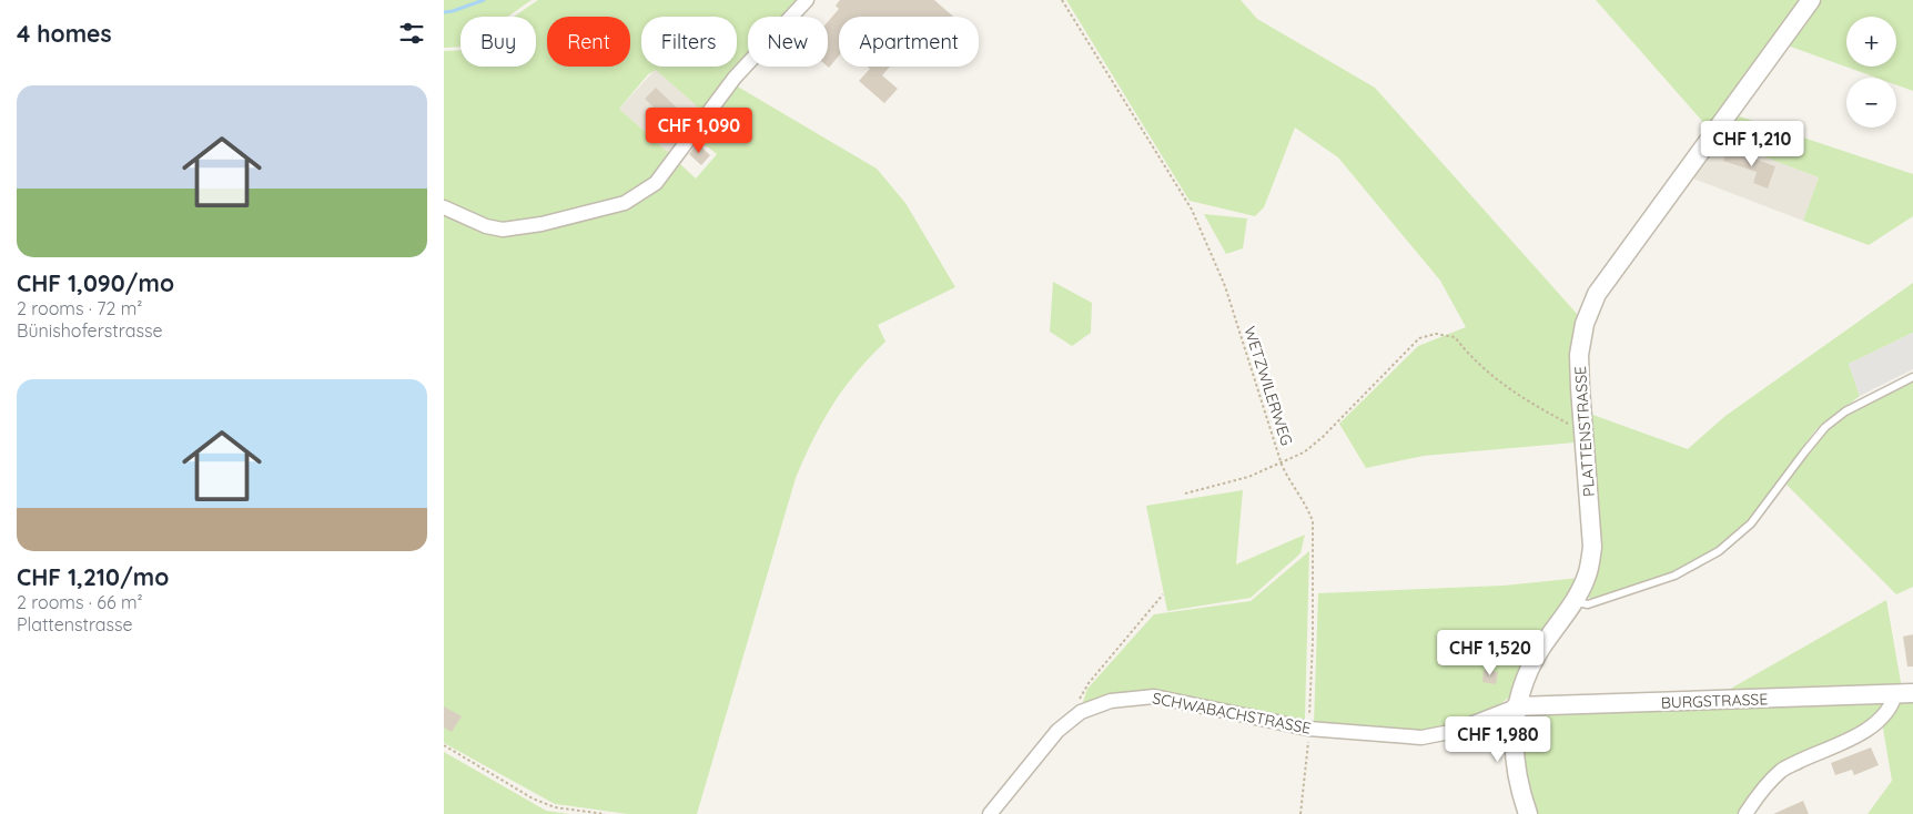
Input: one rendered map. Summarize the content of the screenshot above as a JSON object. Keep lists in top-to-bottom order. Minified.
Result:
{"streets":{"street":["PLATTENSTRASSE","BURGSTRASSE","SCHWABACHSTRASSE"],"path":["WETZWILERWEG"]},"crossings":[["WETZWILERWEG","SCHWABACHSTRASSE"],["PLATTENSTRASSE","BURGSTRASSE"],["PLATTENSTRASSE","SCHWABACHSTRASSE"],["BURGSTRASSE","SCHWABACHSTRASSE"]],"page":{"heading":"4 homes","map_buttons":["+","−"],"chip":["Buy","Rent","Filters","New","Apartment"],"list":[{"name":"CHF 1,090/mo","note":"2 rooms · 72 m² · Bünishoferstrasse"},{"name":"CHF 1,210/mo","note":"2 rooms · 66 m² · Plattenstrasse"}],"price":["CHF 1,090","CHF 1,210","CHF 1,520","CHF 1,980"]}}
